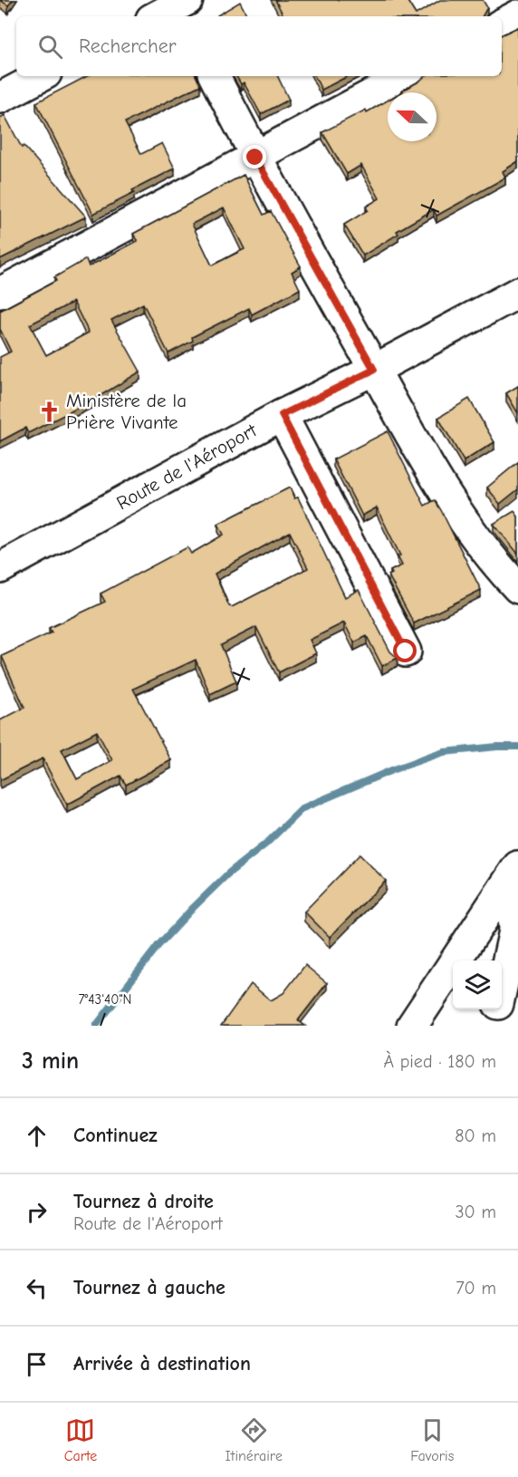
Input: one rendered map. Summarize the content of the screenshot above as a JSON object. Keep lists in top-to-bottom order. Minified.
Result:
{"streets":{"street":["Route de l'Aéroport"]},"places":{"church":["Ministère de la Prière Vivante"]},"north":"left","page":{"search":"Rechercher","heading":["3 min","À pied · 180 m"],"list":[["Continuez","80 m"],["Tournez à droite","Route de l'Aéroport","30 m"],["Tournez à gauche","70 m"],"Arrivée à destination"],"nav":["Carte","Itinéraire","Favoris"]},"coordinates":["7°43'40\"N"]}
